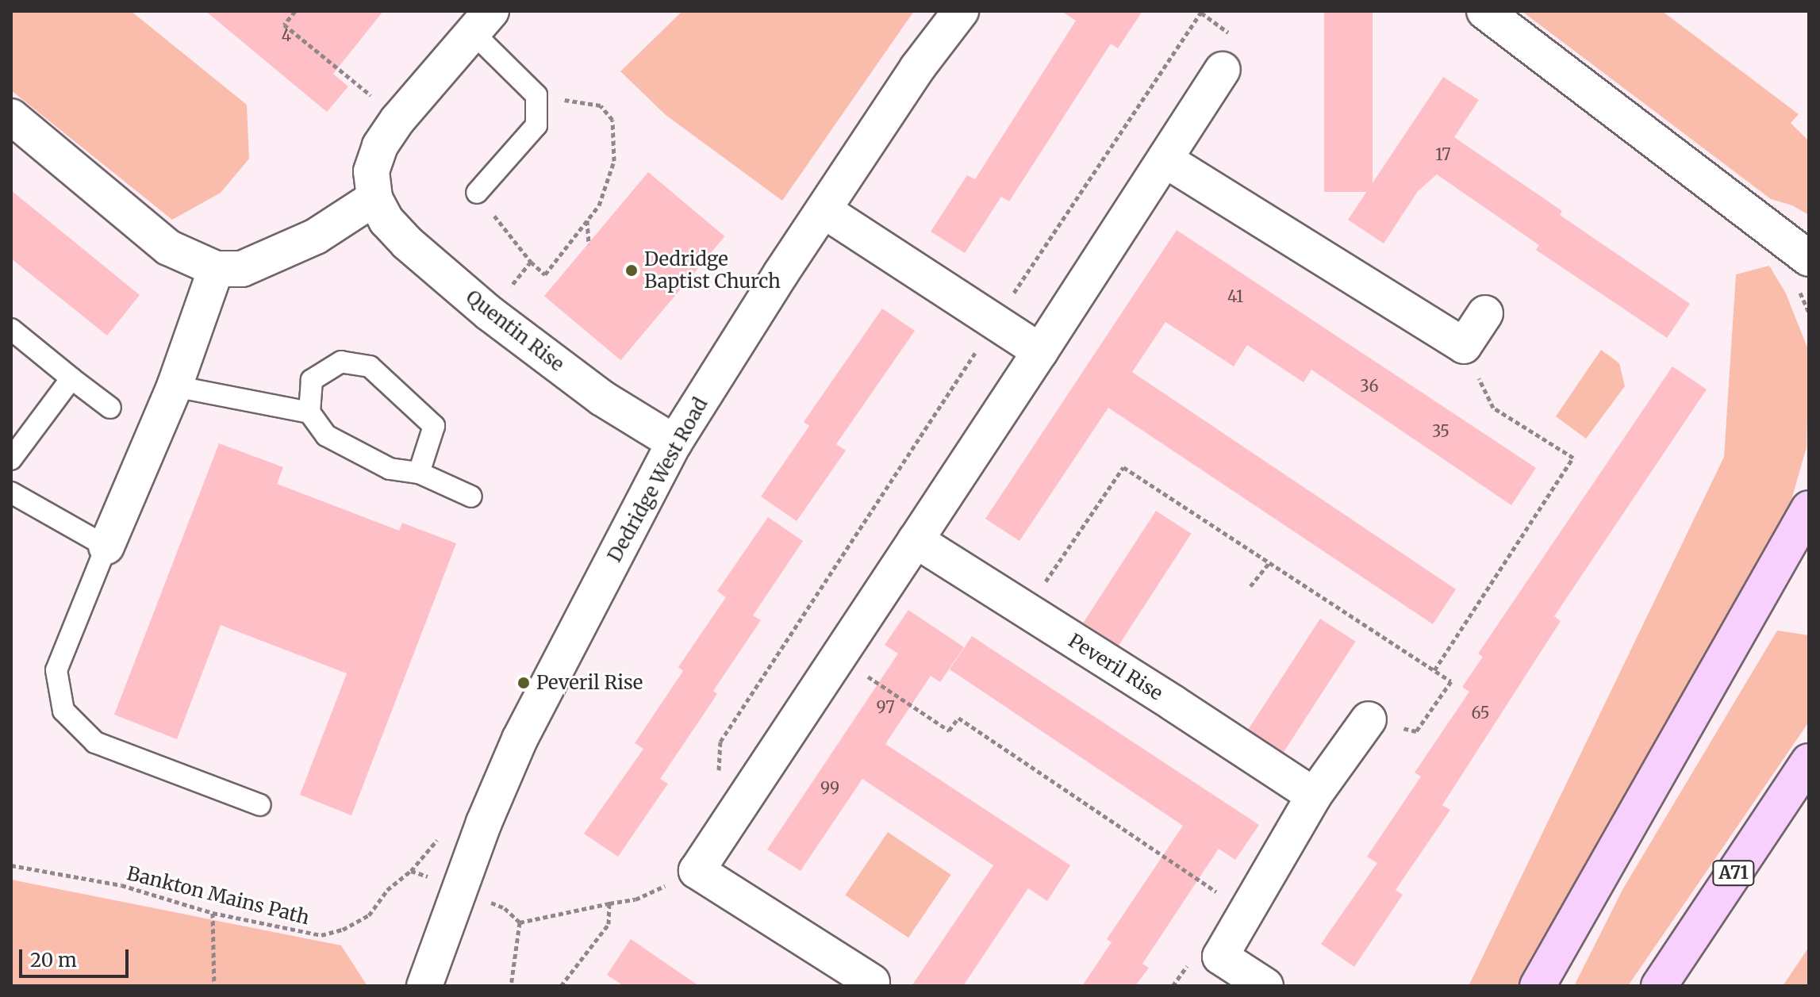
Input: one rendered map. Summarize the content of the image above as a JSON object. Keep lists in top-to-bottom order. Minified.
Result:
{"streets":{"main road":["A71"],"street":["Quentin Rise","Dedridge West Road","Peveril Rise"],"path":["Bankton Mains Path"]},"crossings":[["Quentin Rise","Dedridge West Road"]],"places":["Dedridge Baptist Church","Peveril Rise"],"house_numbers":["4","17","41","36","35","97","65","99"],"scale_bar":"20 m"}
